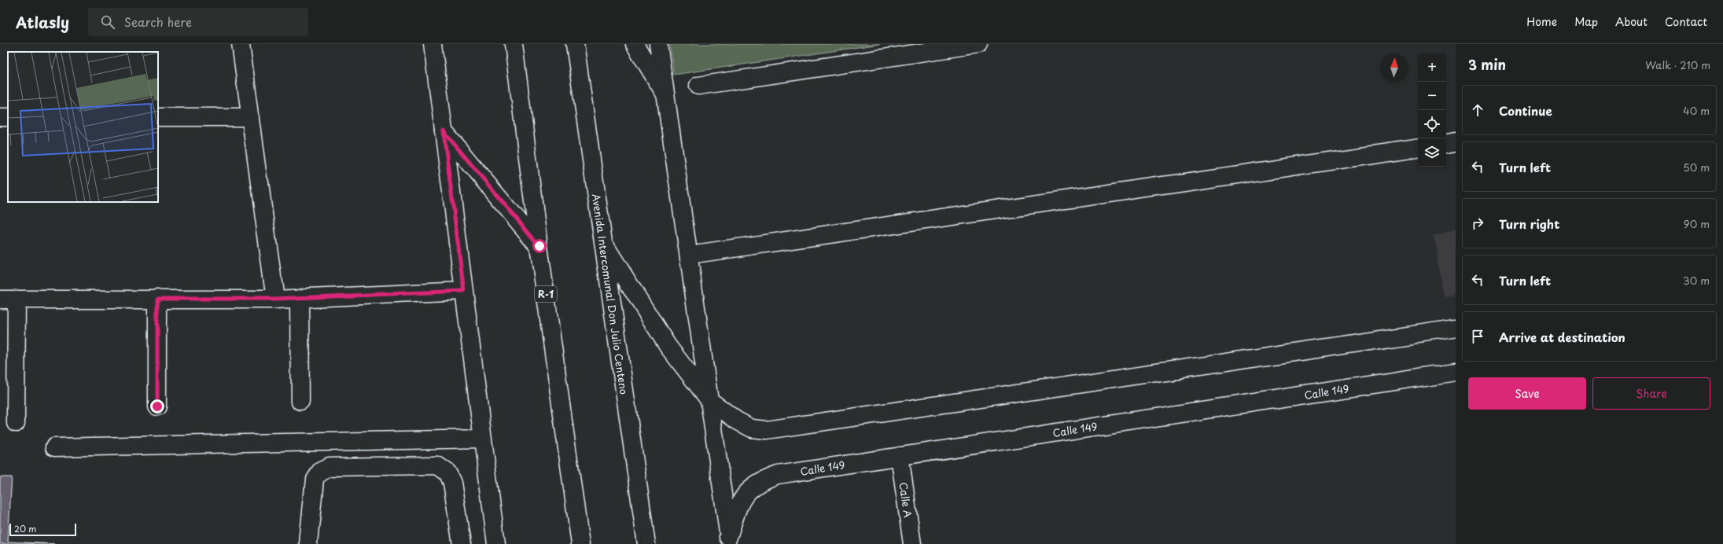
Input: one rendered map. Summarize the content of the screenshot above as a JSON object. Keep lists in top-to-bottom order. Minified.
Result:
{"streets":{"street":["R-1","Avenida Intercomunal Don Julio Centeno","Calle 149","Calle A"]},"crossings":[["Calle 149","Calle A"]],"scale_bar":"20 m","north":"top","page":{"header":"Atlasly","search":"Search here","nav":["Home","Map","About","Contact"],"heading":["3 min","Walk · 210 m"],"map_buttons":["+","−"],"list":[["Continue","40 m"],["Turn left","50 m"],["Turn right","90 m"],["Turn left","30 m"],"Arrive at destination"],"buttons":["Save","Share"],"scale":"20 m"}}
